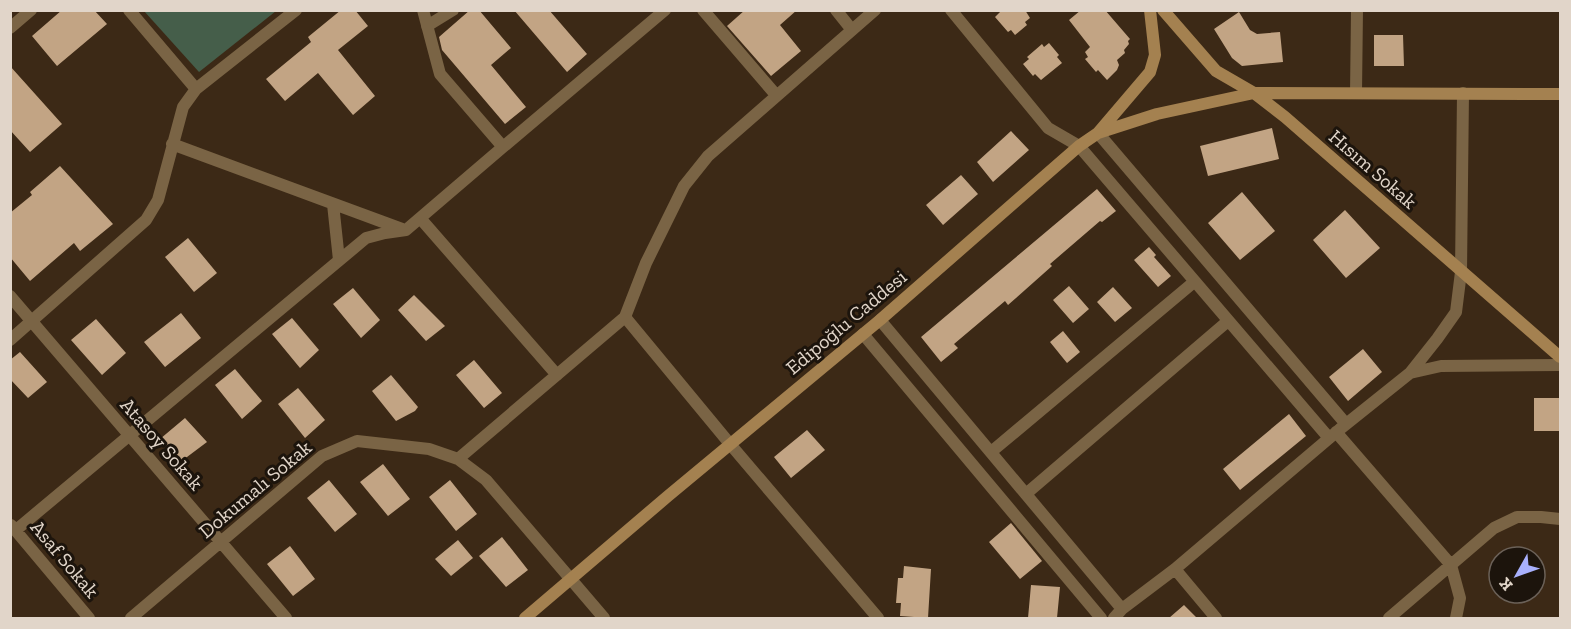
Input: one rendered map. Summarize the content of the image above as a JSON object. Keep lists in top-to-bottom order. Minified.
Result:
{"streets":{"street":["Hısım Sokak","Edipoğlu Caddesi","Atasoy Sokak","Dokumalı Sokak","Asaf Sokak"]},"crossings":[["Hısım Sokak","Edipoğlu Caddesi"],["Edipoğlu Caddesi","Dokumalı Sokak"],["Atasoy Sokak","Dokumalı Sokak"]],"north":"bottom left"}
